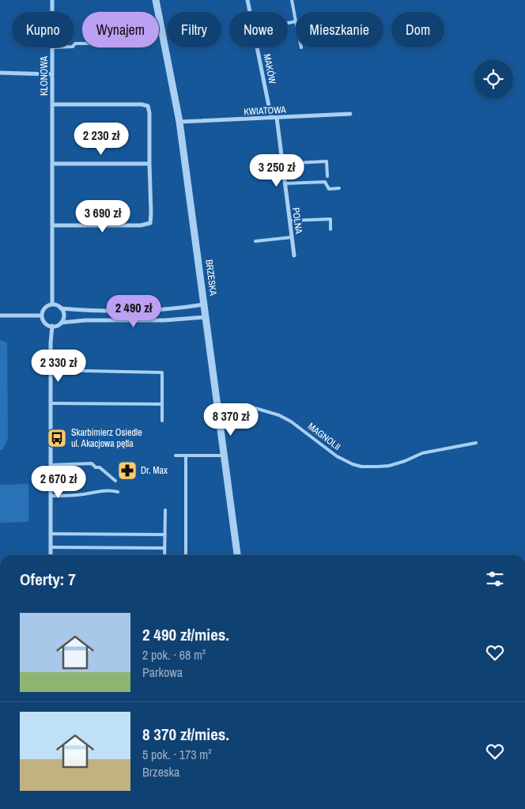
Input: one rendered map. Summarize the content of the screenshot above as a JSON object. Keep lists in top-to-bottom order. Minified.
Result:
{"streets":{"street":["MAKÓW","KLONOWA","KWIATOWA","POLNA","BRZESKA"],"lane":["MAGNOLII"]},"crossings":[["MAKÓW","KWIATOWA"],["KWIATOWA","POLNA"],["KWIATOWA","BRZESKA"],["BRZESKA","MAGNOLII"]],"places":{"bus stop":["Skarbimierz Osiedle ul. Akacjowa pętla"],"pharmacy":["Dr. Max"]},"page":{"chip":["Kupno","Wynajem","Filtry","Nowe","Mieszkanie","Dom"],"price":["2 230 zł","3 250 zł","3 690 zł","2 490 zł","2 330 zł","8 370 zł","2 670 zł"],"heading":"Oferty: 7","list":[{"name":"2 490 zł/mies.","note":"2 pok. · 68 m² · Parkowa"},{"name":"8 370 zł/mies.","note":"5 pok. · 173 m² · Brzeska"}]}}
